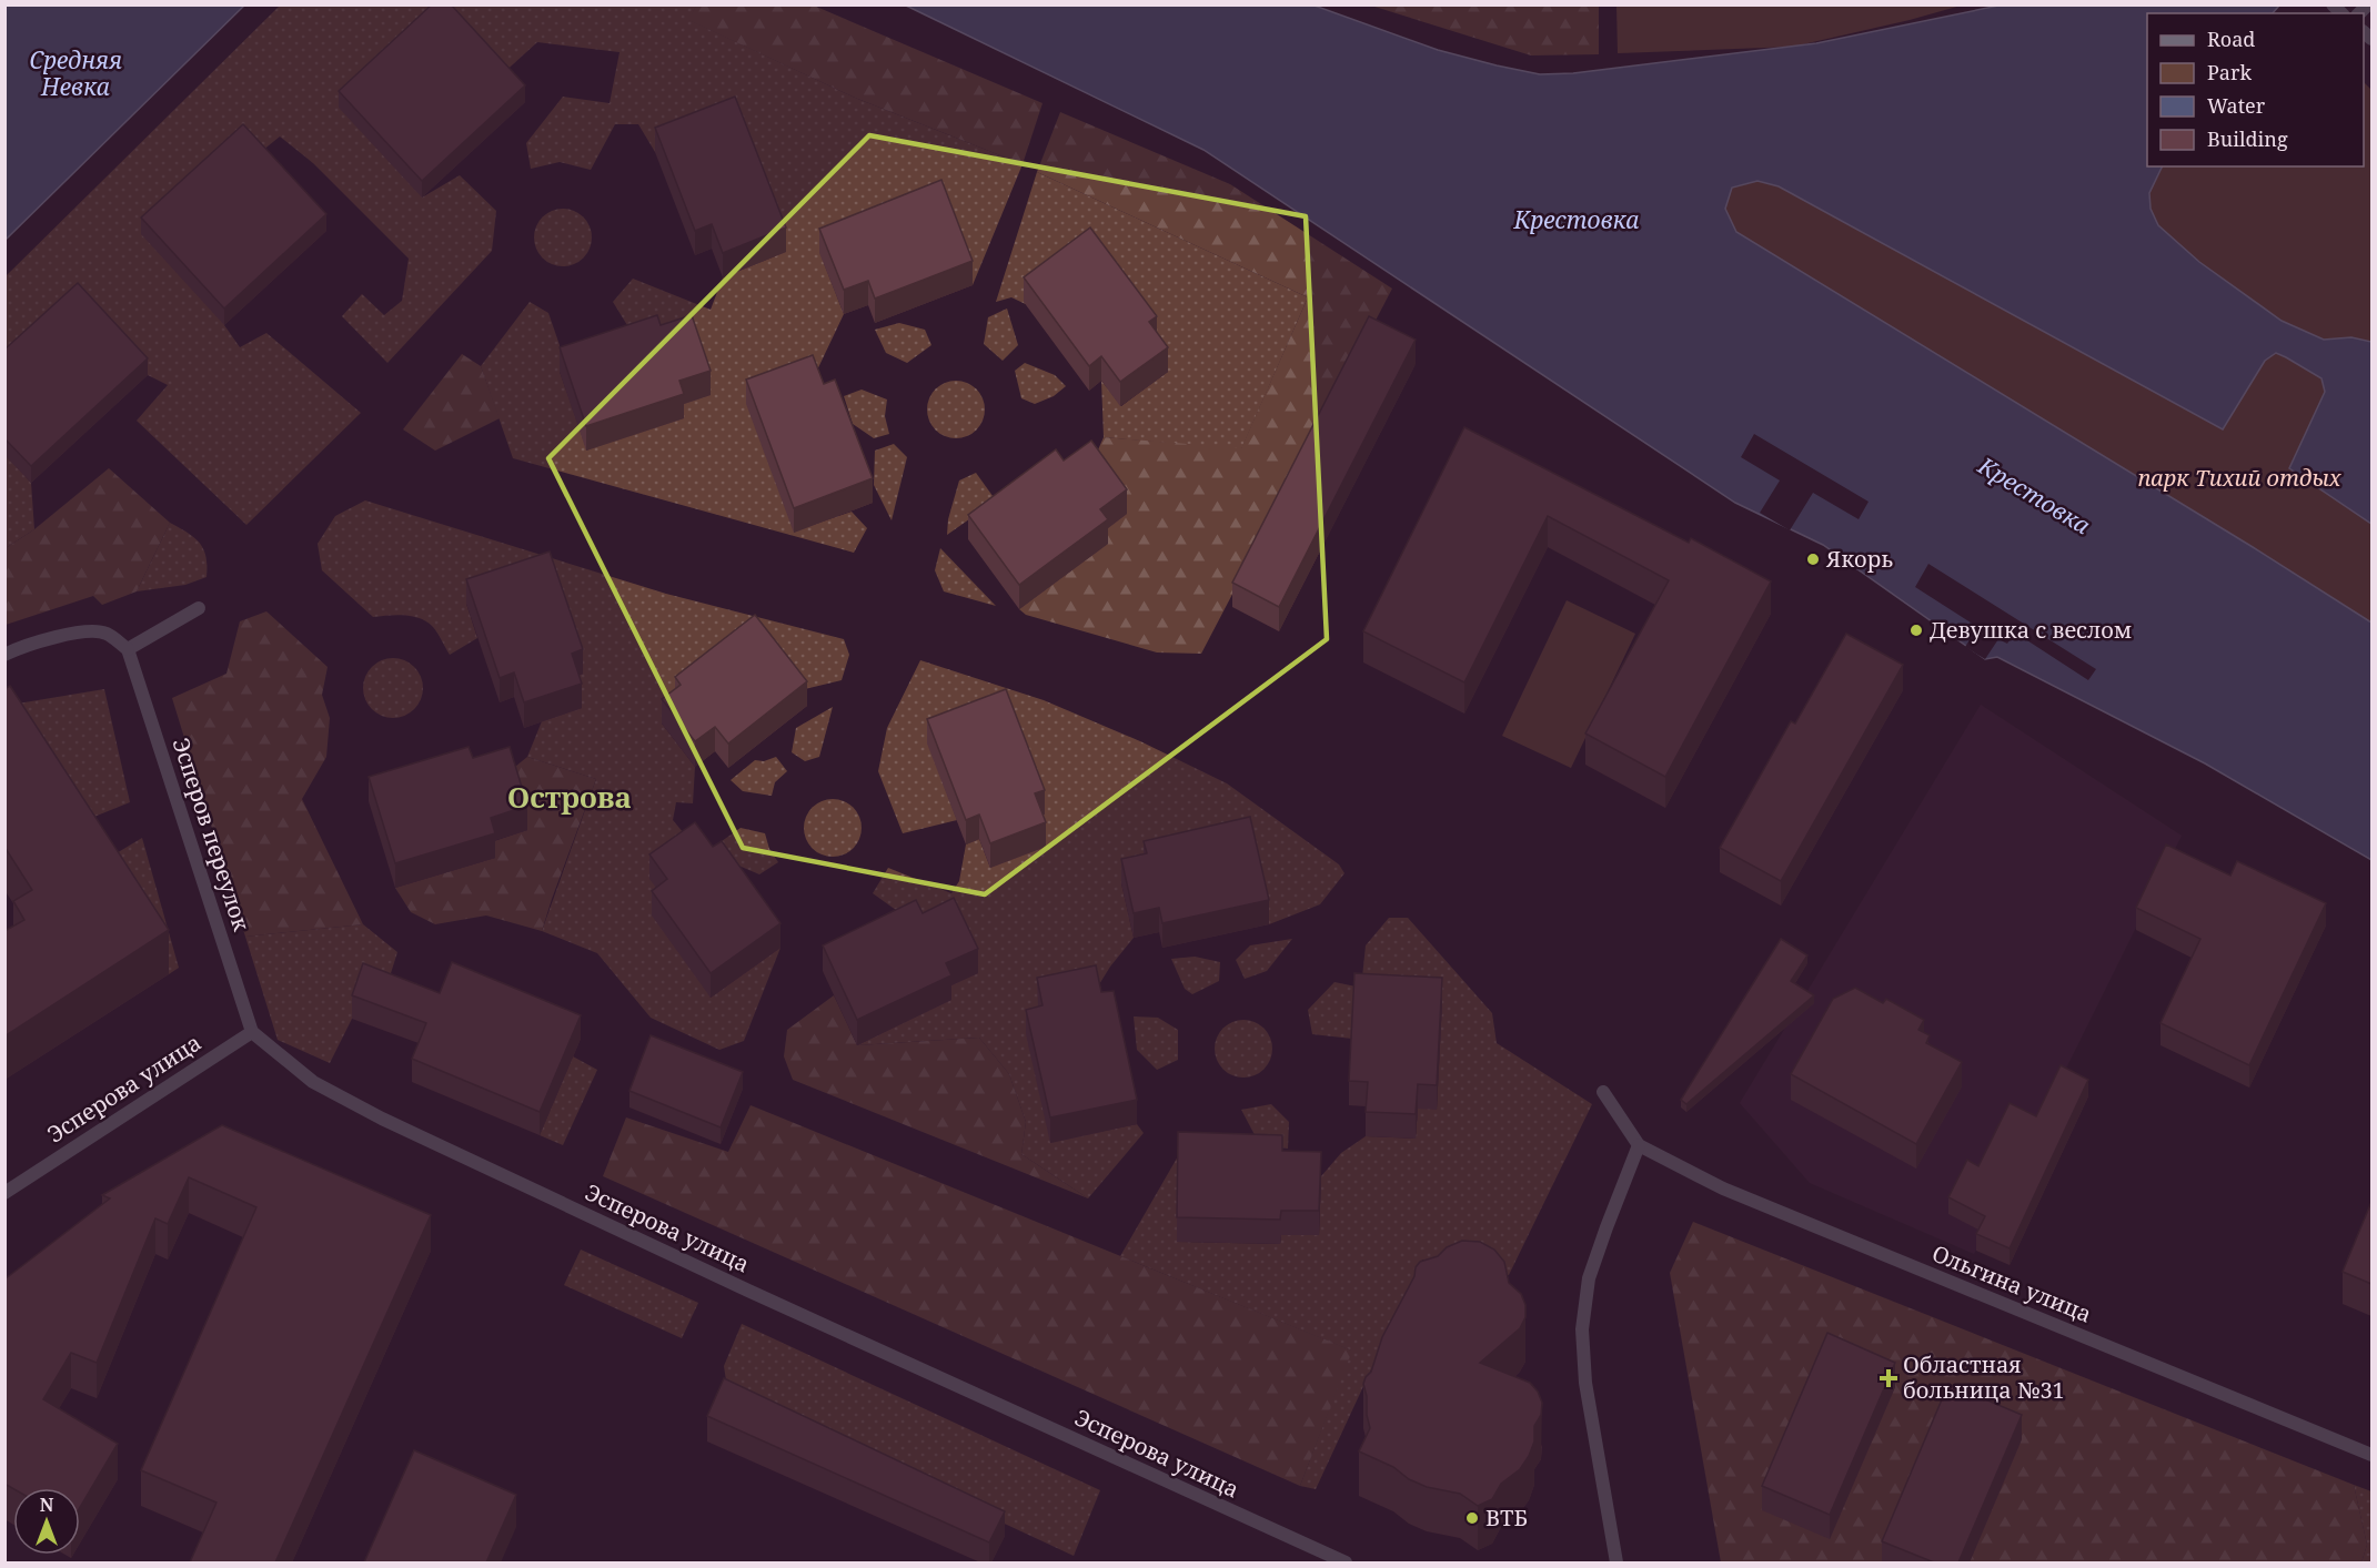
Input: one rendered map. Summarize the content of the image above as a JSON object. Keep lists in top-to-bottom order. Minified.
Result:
{"streets":{"street":["Эсперов переулок","Эсперова улица","Ольгина улица"]},"crossings":[["Эсперов переулок","Эсперова улица"]],"districts":["Острова"],"water":["Средняя Невка","Крестовка"],"parks":["парк Тихий отдых"],"places":{"other":["Якорь","Девушка с веслом","ВТБ"],"health":["Областная больница №31"]},"legend":["Road","Park","Water","Building"],"north":"top"}
